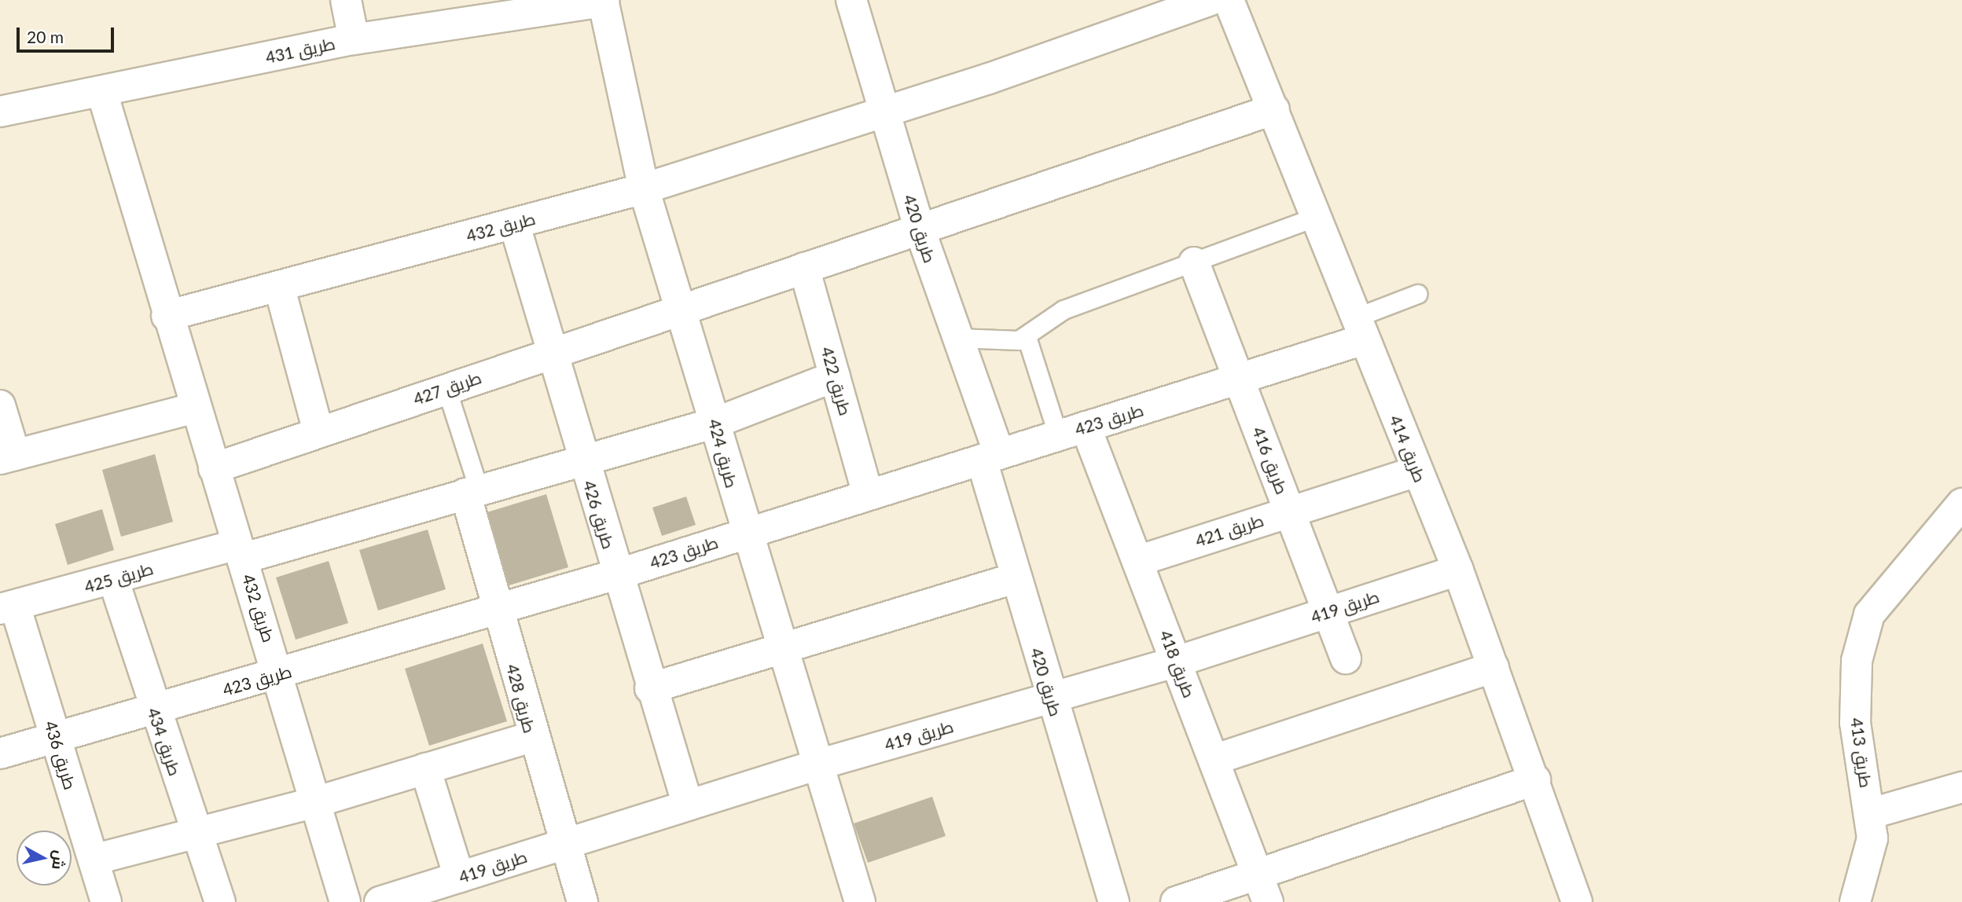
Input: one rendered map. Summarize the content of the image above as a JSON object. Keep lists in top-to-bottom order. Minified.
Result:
{"streets":{"street":["طريق 431","طريق 432","طريق 420","طريق 422","طريق 427","طريق 423","طريق 414","طريق 424","طريق 416","طريق 426","طريق 421","طريق 425","طريق 419","طريق 418","طريق 428","طريق 434","طريق 413","طريق 436"]},"crossings":[["طريق 431","طريق 432"],["طريق 431","طريق 424"],["طريق 432","طريق 420"],["طريق 432","طريق 427"],["طريق 432","طريق 423"],["طريق 432","طريق 424"],["طريق 432","طريق 426"],["طريق 432","طريق 425"],["طريق 420","طريق 427"],["طريق 420","طريق 423"],["طريق 420","طريق 419"],["طريق 422","طريق 427"],["طريق 422","طريق 423"],["طريق 422","طريق 425"],["طريق 427","طريق 414"],["طريق 427","طريق 424"],["طريق 427","طريق 426"],["طريق 423","طريق 414"],["طريق 423","طريق 424"],["طريق 423","طريق 416"],["طريق 423","طريق 426"],["طريق 423","طريق 418"],["طريق 423","طريق 428"],["طريق 423","طريق 434"],["طريق 423","طريق 436"],["طريق 414","طريق 421"],["طريق 414","طريق 419"],["طريق 424","طريق 425"],["طريق 424","طريق 419"],["طريق 416","طريق 421"],["طريق 416","طريق 419"],["طريق 426","طريق 425"],["طريق 426","طريق 419"],["طريق 421","طريق 418"],["طريق 425","طريق 428"],["طريق 425","طريق 434"],["طريق 425","طريق 436"],["طريق 419","طريق 418"],["طريق 419","طريق 428"]],"scale_bar":"20 m","north":"right"}
